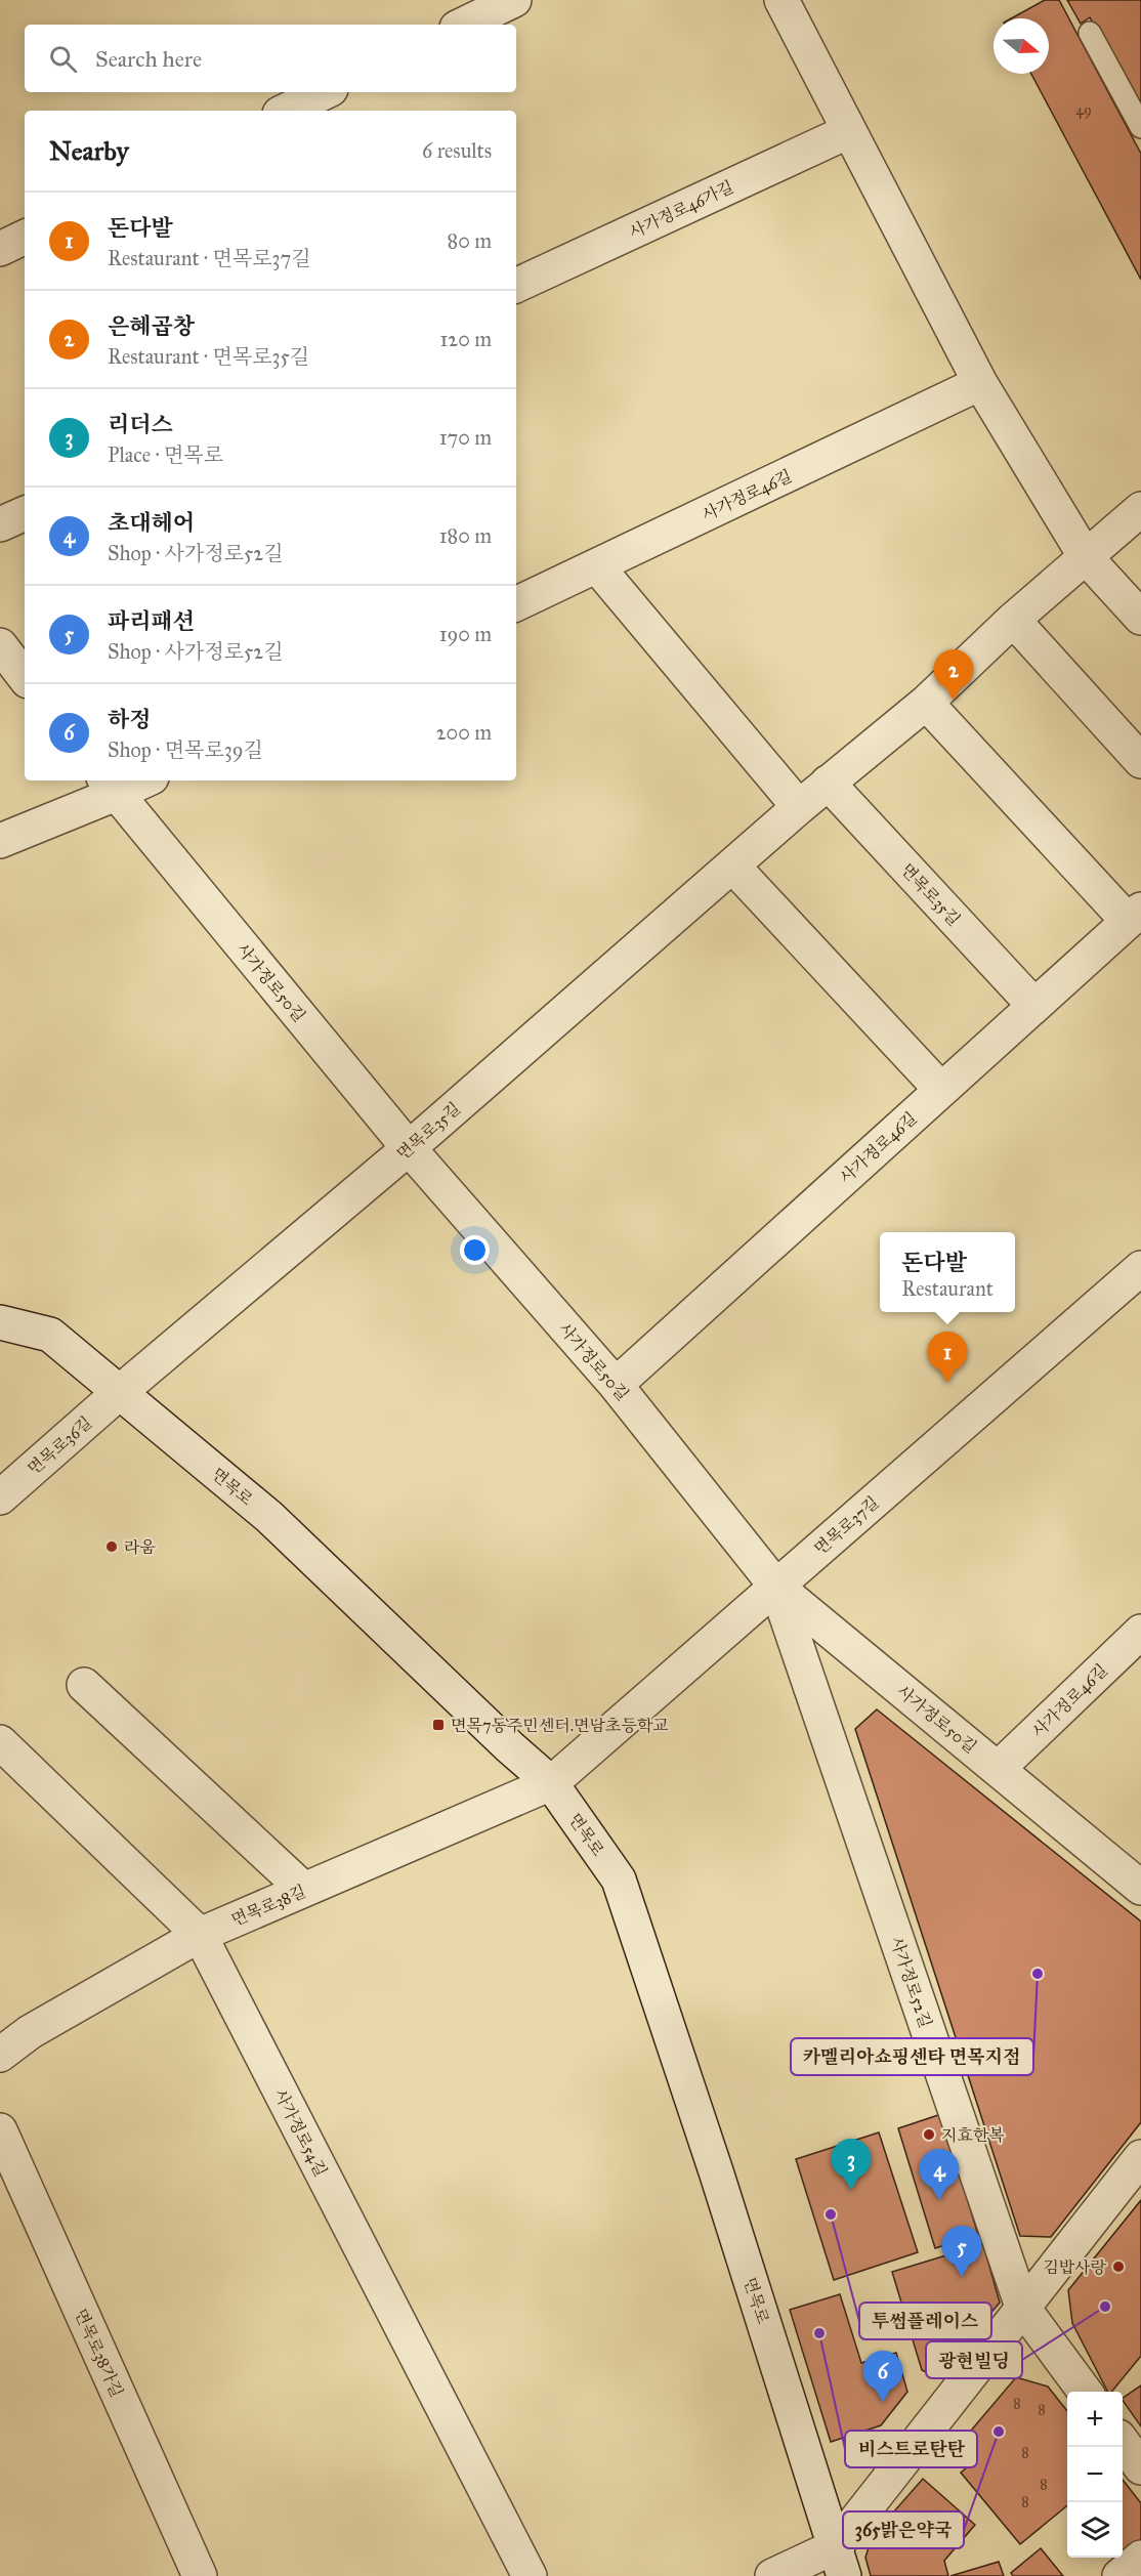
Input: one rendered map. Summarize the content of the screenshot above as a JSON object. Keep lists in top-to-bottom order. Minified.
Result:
{"streets":{"street":["사가정로46가길","사가정로46길","면목로35길","사가정로50길","면목로36길","면목로","면목로37길","면목로38길","사가정로52길","사가정로54길","면목로38가길"]},"crossings":[["사가정로46길","면목로35길"],["사가정로46길","사가정로50길"],["면목로35길","사가정로50길"],["면목로35길","면목로36길"],["면목로35길","면목로"],["사가정로50길","면목로37길"],["사가정로50길","사가정로52길"],["면목로36길","면목로"],["면목로","면목로37길"],["면목로","면목로38길"],["면목로37길","면목로38길"],["면목로37길","사가정로52길"],["면목로38길","사가정로54길"]],"places":{"other":["라움","카멜리아쇼핑센타 면목지점","지효한복","투썸플레이스","김밥사랑","광현빌딩","비스트로탄탄","365밝은약국"],"transit":["면목7동주민센터.면남초등학교"]},"house_numbers":["49","8","8","8","8","8"],"north":"right","page":{"search":"Search here","heading":["Nearby","6 results"],"list":[{"mark":"1","name":"돈다발","note":"Restaurant · 면목로37길","value":"80 m"},{"mark":"2","name":"은혜곱창","note":"Restaurant · 면목로35길","value":"120 m"},{"mark":"3","name":"리더스","note":"Place · 면목로","value":"170 m"},{"mark":"4","name":"초대헤어","note":"Shop · 사가정로52길","value":"180 m"},{"mark":"5","name":"파리패션","note":"Shop · 사가정로52길","value":"190 m"},{"mark":"6","name":"하정","note":"Shop · 면목로39길","value":"200 m"}],"pins":["2","1","3","4","5","6"],"popup":["돈다발","Restaurant"],"map_buttons":["+","−"]}}
